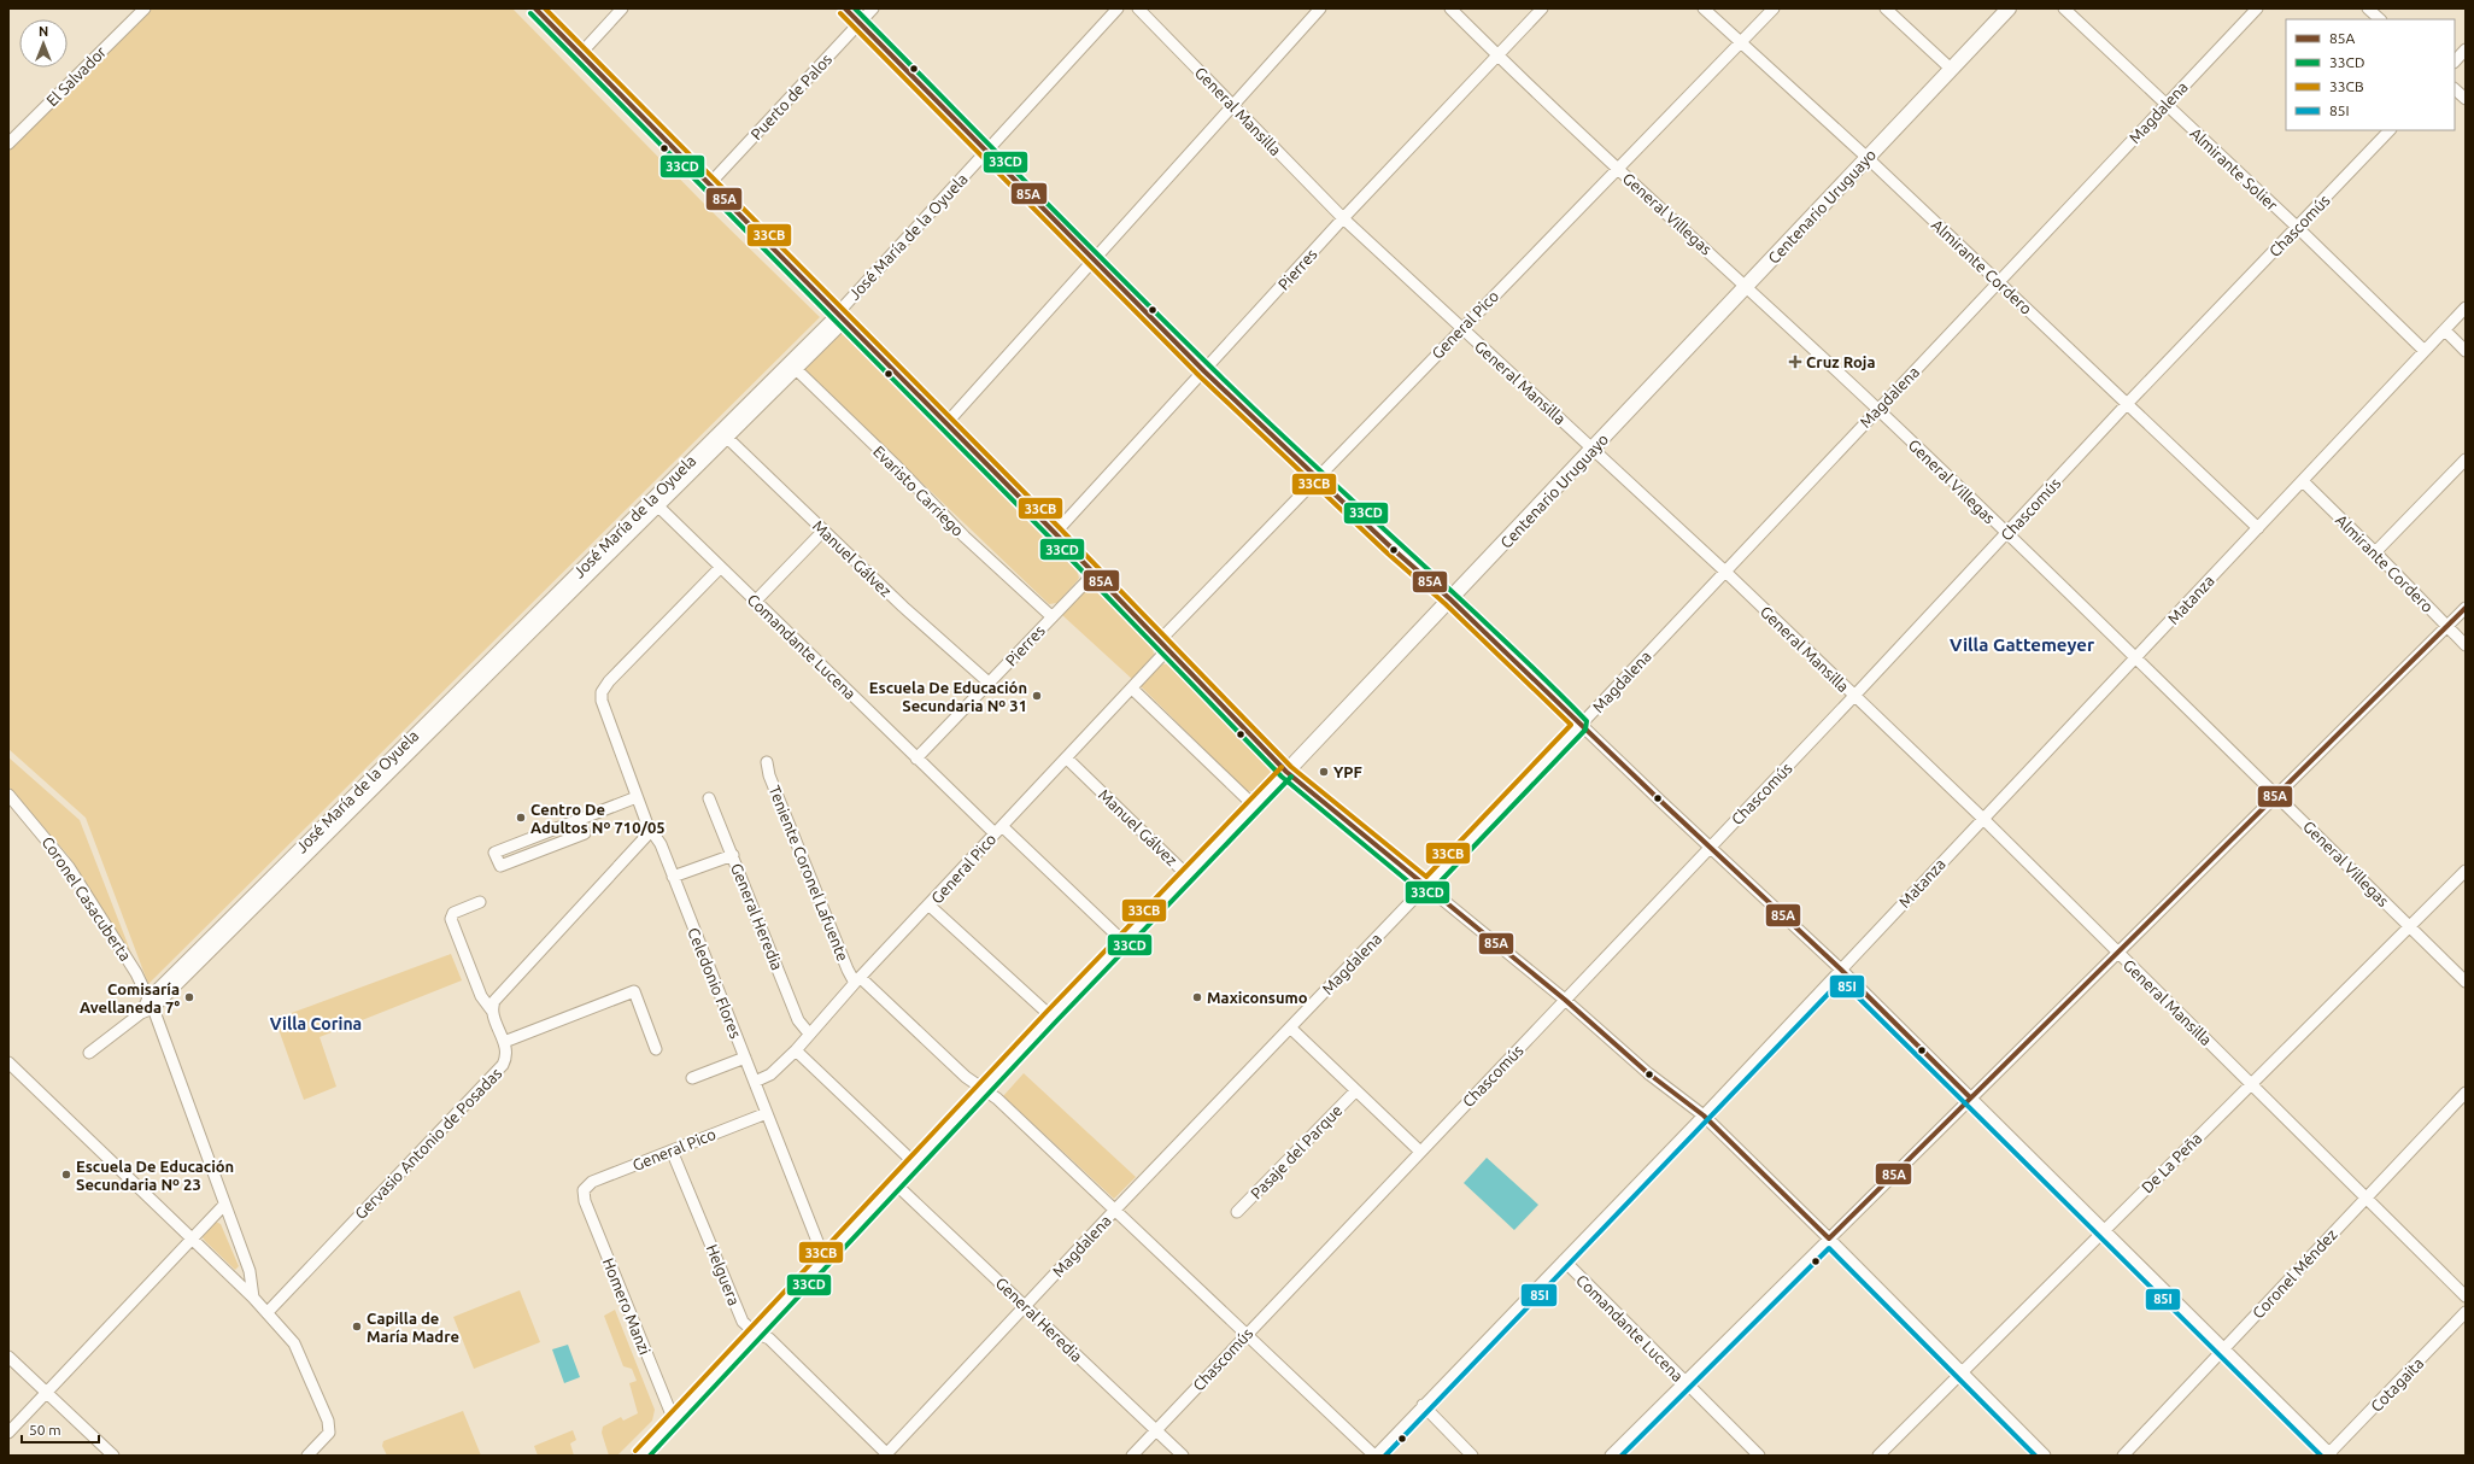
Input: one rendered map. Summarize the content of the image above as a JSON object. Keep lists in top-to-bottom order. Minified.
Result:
{"streets":{"main road":["Centenario Uruguayo"],"street":["El Salvador","Puerto de Palos","General Mansilla","Magdalena","Almirante Solier","General Villegas","Chascomús","José María de la Oyuela","Almirante Cordero","Pierres","General Pico","Evaristo Carriego","Manuel Gálvez","Matanza","Comandante Lucena","Teniente Coronel Lafuente","Coronel Casacuberta","General Heredia","Celedonio Flores","Gervasio Antonio de Posadas","Pasaje del Parque","De La Peña","Coronel Méndez","Helguera","Homero Manzi","Cotagaita"]},"crossings":[["General Mansilla","Magdalena"],["General Mansilla","Centenario Uruguayo"],["General Mansilla","Chascomús"],["General Mansilla","Pierres"],["General Mansilla","General Pico"],["General Mansilla","Matanza"],["General Mansilla","De La Peña"],["General Mansilla","Coronel Méndez"],["Magdalena","Almirante Solier"],["Magdalena","General Villegas"],["Magdalena","Almirante Cordero"],["Magdalena","Teniente Coronel Lafuente"],["Magdalena","General Heredia"],["Magdalena","Helguera"],["Almirante Solier","Chascomús"],["Almirante Solier","Matanza"],["Centenario Uruguayo","General Villegas"],["Centenario Uruguayo","Almirante Cordero"],["Centenario Uruguayo","Manuel Gálvez"],["Centenario Uruguayo","Comandante Lucena"],["Centenario Uruguayo","Teniente Coronel Lafuente"],["Centenario Uruguayo","General Heredia"],["Centenario Uruguayo","Celedonio Flores"],["Centenario Uruguayo","Helguera"],["Centenario Uruguayo","Homero Manzi"],["General Villegas","Chascomús"],["General Villegas","Pierres"],["General Villegas","General Pico"],["General Villegas","Matanza"],["General Villegas","De La Peña"],["Chascomús","Almirante Cordero"],["Chascomús","Teniente Coronel Lafuente"],["Chascomús","General Heredia"],["José María de la Oyuela","Evaristo Carriego"],["José María de la Oyuela","Manuel Gálvez"],["José María de la Oyuela","Comandante Lucena"],["José María de la Oyuela","Coronel Casacuberta"],["Almirante Cordero","General Pico"],["Almirante Cordero","Matanza"],["Pierres","Evaristo Carriego"],["Pierres","Manuel Gálvez"],["Pierres","Comandante Lucena"],["General Pico","Manuel Gálvez"],["General Pico","Comandante Lucena"],["General Pico","Teniente Coronel Lafuente"],["General Pico","General Heredia"],["General Pico","Celedonio Flores"],["General Pico","Helguera"],["General Pico","Homero Manzi"],["Matanza","Comandante Lucena"],["Matanza","Teniente Coronel Lafuente"],["Comandante Lucena","Celedonio Flores"]],"districts":["Villa Gattemeyer","Villa Corina"],"places":{"health":["Cruz Roja"],"other":["Escuela De Educación Secundaria Nº 31","YPF","Centro De Adultos Nº 710/05","Comisaría Avellaneda 7°","Maxiconsumo","Escuela De Educación Secundaria Nº 23","Capilla de María Madre"]},"lines":["transit line 85A","transit line 33CD","transit line 33CB","transit line 85I"],"legend":["85A","33CD","33CB","85I"],"scale_bar":"50 m","north":"top"}
